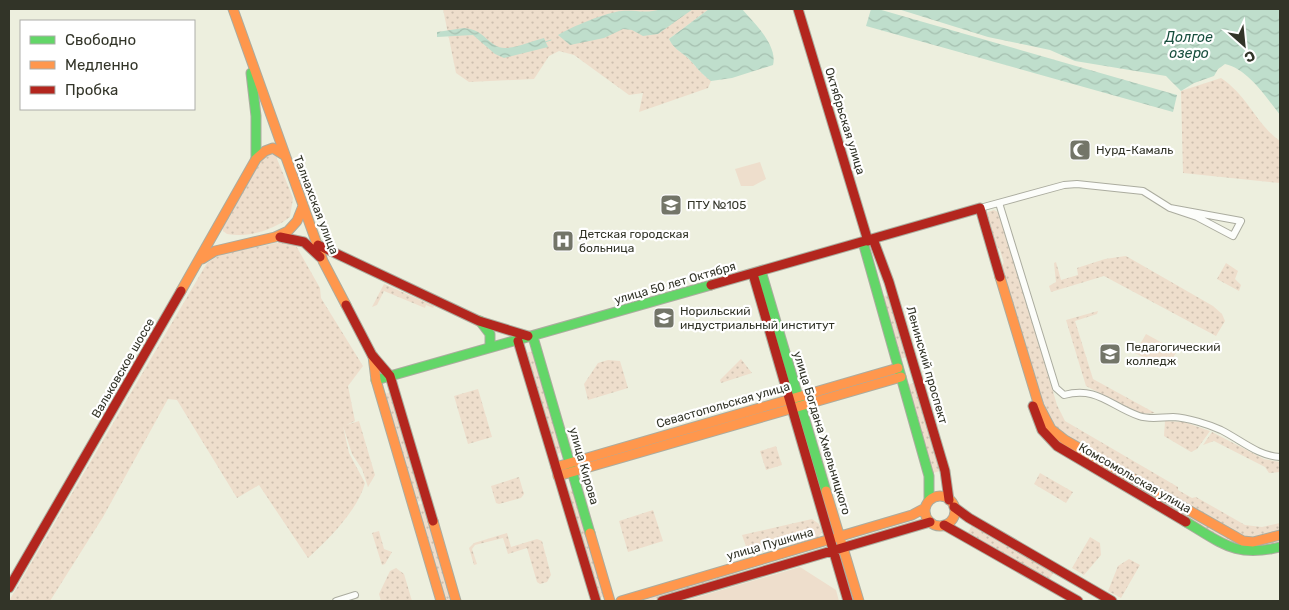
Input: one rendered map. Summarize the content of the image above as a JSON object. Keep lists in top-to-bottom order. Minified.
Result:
{"streets":{"street":["Октябрьская улица","Талнахская улица","улица 50 лет Октября","Ленинский проспект","Вальковское шоссе","Севастопольская улица","улица Богдана Хмельницкого","улица Кирова","Комсомольская улица","улица Пушкина"]},"crossings":[["Октябрьская улица","улица 50 лет Октября"],["Октябрьская улица","Ленинский проспект"],["Талнахская улица","улица 50 лет Октября"],["Талнахская улица","Вальковское шоссе"],["улица 50 лет Октября","Ленинский проспект"],["улица 50 лет Октября","улица Богдана Хмельницкого"],["улица 50 лет Октября","улица Кирова"],["улица 50 лет Октября","Комсомольская улица"],["Ленинский проспект","улица Пушкина"],["Севастопольская улица","улица Богдана Хмельницкого"],["Севастопольская улица","улица Кирова"],["улица Богдана Хмельницкого","улица Пушкина"]],"water":["Долгое озеро"],"places":{"mosque":["Нурд-Камаль"],"school or university":["ПТУ №105","Норильский индустриальный институт","Педагогический колледж"],"hospital":["Детская городская больница"]},"legend":["Свободно","Медленно","Пробка"],"north":"bottom right"}
